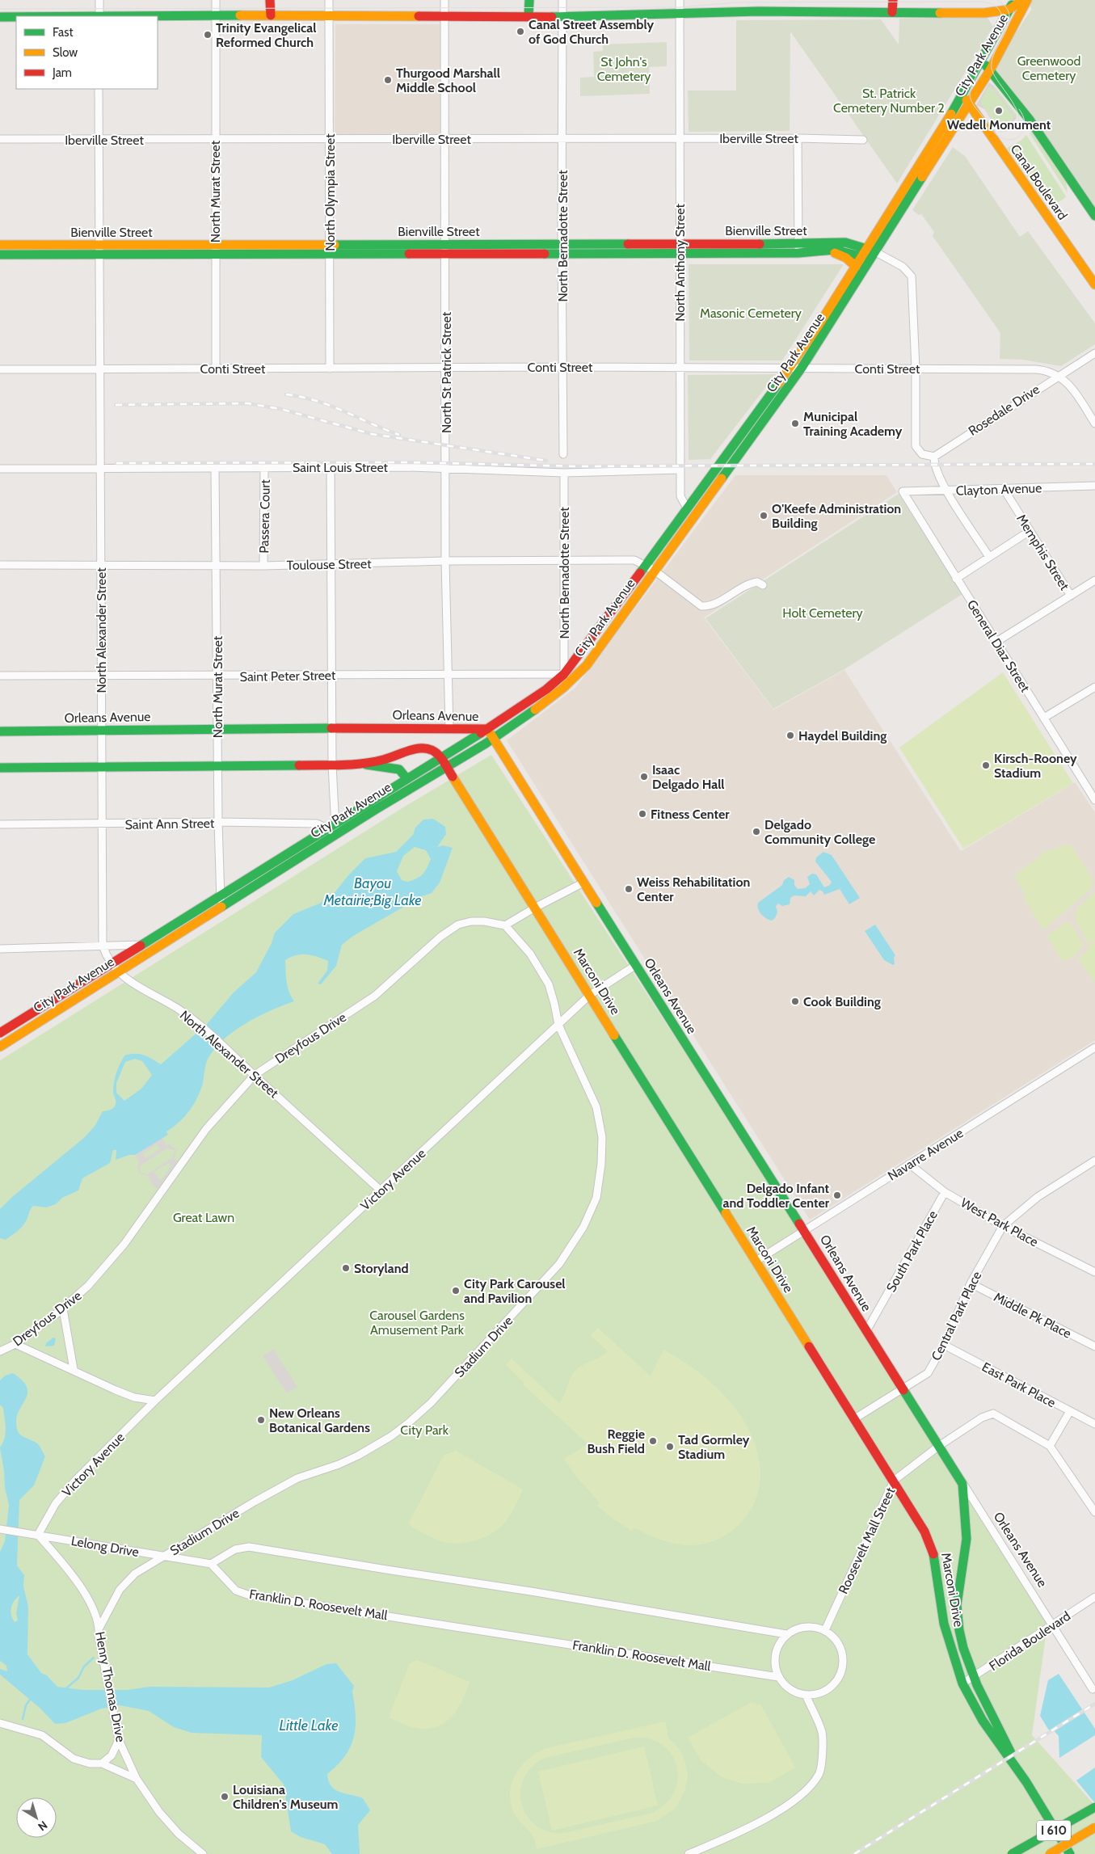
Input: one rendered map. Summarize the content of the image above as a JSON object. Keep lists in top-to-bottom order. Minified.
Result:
{"streets":{"main road":["City Park Avenue","Canal Boulevard","Bienville Street","Orleans Avenue","Marconi Drive","I 610"],"street":["Iberville Street","North Murat Street","North Olympia Street","North Bernadotte Street","North Anthony Street","Conti Street","North St Patrick Street","Rosedale Drive","Saint Louis Street","Clayton Avenue","Passera Court","Memphis Street","Toulouse Street","North Alexander Street","General Diaz Street","Saint Peter Street","Saint Ann Street","Dreyfous Drive","Navarre Avenue","Victory Avenue","West Park Place","South Park Place","Middle Pk Place","Central Park Place","Stadium Drive","East Park Place","Roosevelt Mall Street","Lelong Drive","Franklin D. Roosevelt Mall","Florida Boulevard","Henry Thomas Drive"]},"crossings":[["City Park Avenue","Canal Boulevard"],["City Park Avenue","North Murat Street"],["City Park Avenue","Bienville Street"],["City Park Avenue","North Bernadotte Street"],["City Park Avenue","North Anthony Street"],["City Park Avenue","Conti Street"],["City Park Avenue","Toulouse Street"],["City Park Avenue","North Alexander Street"],["City Park Avenue","Saint Peter Street"],["City Park Avenue","Orleans Avenue"],["City Park Avenue","Saint Ann Street"],["City Park Avenue","Marconi Drive"],["Iberville Street","North Murat Street"],["Iberville Street","North Olympia Street"],["Iberville Street","North Bernadotte Street"],["Iberville Street","North Anthony Street"],["Iberville Street","North St Patrick Street"],["Iberville Street","North Alexander Street"],["North Murat Street","Bienville Street"],["North Murat Street","Conti Street"],["North Murat Street","Saint Louis Street"],["North Murat Street","Toulouse Street"],["North Murat Street","Saint Peter Street"],["North Murat Street","Orleans Avenue"],["North Murat Street","Saint Ann Street"],["North Olympia Street","Bienville Street"],["North Olympia Street","Conti Street"],["Bienville Street","North Bernadotte Street"],["Bienville Street","North Anthony Street"],["Bienville Street","Conti Street"],["Bienville Street","North St Patrick Street"],["Bienville Street","North Alexander Street"],["North Bernadotte Street","Conti Street"],["North Bernadotte Street","Saint Louis Street"],["North Bernadotte Street","Toulouse Street"],["North Bernadotte Street","Saint Peter Street"],["North Anthony Street","Conti Street"],["North Anthony Street","Saint Louis Street"],["Conti Street","North St Patrick Street"],["Conti Street","Rosedale Drive"],["Conti Street","North Alexander Street"],["North St Patrick Street","Saint Louis Street"],["North St Patrick Street","Toulouse Street"],["North St Patrick Street","Saint Peter Street"],["North St Patrick Street","Orleans Avenue"],["Saint Louis Street","Passera Court"],["Saint Louis Street","North Alexander Street"],["Clayton Avenue","Memphis Street"],["Clayton Avenue","General Diaz Street"],["Passera Court","Toulouse Street"],["Toulouse Street","North Alexander Street"],["North Alexander Street","Saint Peter Street"],["North Alexander Street","Orleans Avenue"],["North Alexander Street","Saint Ann Street"],["North Alexander Street","Dreyfous Drive"],["North Alexander Street","Victory Avenue"],["Orleans Avenue","Marconi Drive"],["Orleans Avenue","Navarre Avenue"],["Orleans Avenue","Victory Avenue"],["Orleans Avenue","South Park Place"],["Orleans Avenue","Central Park Place"],["Orleans Avenue","Roosevelt Mall Street"],["Orleans Avenue","Florida Boulevard"],["Marconi Drive","Navarre Avenue"],["Marconi Drive","Victory Avenue"],["Marconi Drive","Central Park Place"],["Marconi Drive","Roosevelt Mall Street"],["Marconi Drive","Florida Boulevard"],["Dreyfous Drive","Stadium Drive"],["Navarre Avenue","West Park Place"],["Victory Avenue","Stadium Drive"],["Victory Avenue","Lelong Drive"],["Victory Avenue","Henry Thomas Drive"],["West Park Place","South Park Place"],["West Park Place","Central Park Place"],["Middle Pk Place","Central Park Place"],["Central Park Place","East Park Place"],["Stadium Drive","Lelong Drive"],["Stadium Drive","Henry Thomas Drive"],["Roosevelt Mall Street","Franklin D. Roosevelt Mall"],["Lelong Drive","Franklin D. Roosevelt Mall"],["Lelong Drive","Henry Thomas Drive"]],"water":["Bayou Metairie;Big Lake","Little Lake"],"parks":["Greenwood Cemetery","St John's Cemetery","St. Patrick Cemetery Number 2","Masonic Cemetery","Holt Cemetery","Great Lawn","Carousel Gardens Amusement Park","City Park"],"places":["Canal Street Assembly of God Church","Trinity Evangelical Reformed Church","Thurgood Marshall Middle School","Wedell Monument","Municipal Training Academy","O'Keefe Administration Building","Haydel Building","Kirsch-Rooney Stadium","Isaac Delgado Hall","Fitness Center","Delgado Community College","Weiss Rehabilitation Center","Cook Building","Delgado Infant and Toddler Center","Storyland","City Park Carousel and Pavilion","New Orleans Botanical Gardens","Reggie Bush Field","Tad Gormley Stadium","Louisiana Children's Museum"],"legend":["Fast","Slow","Jam"],"north":"bottom right"}
